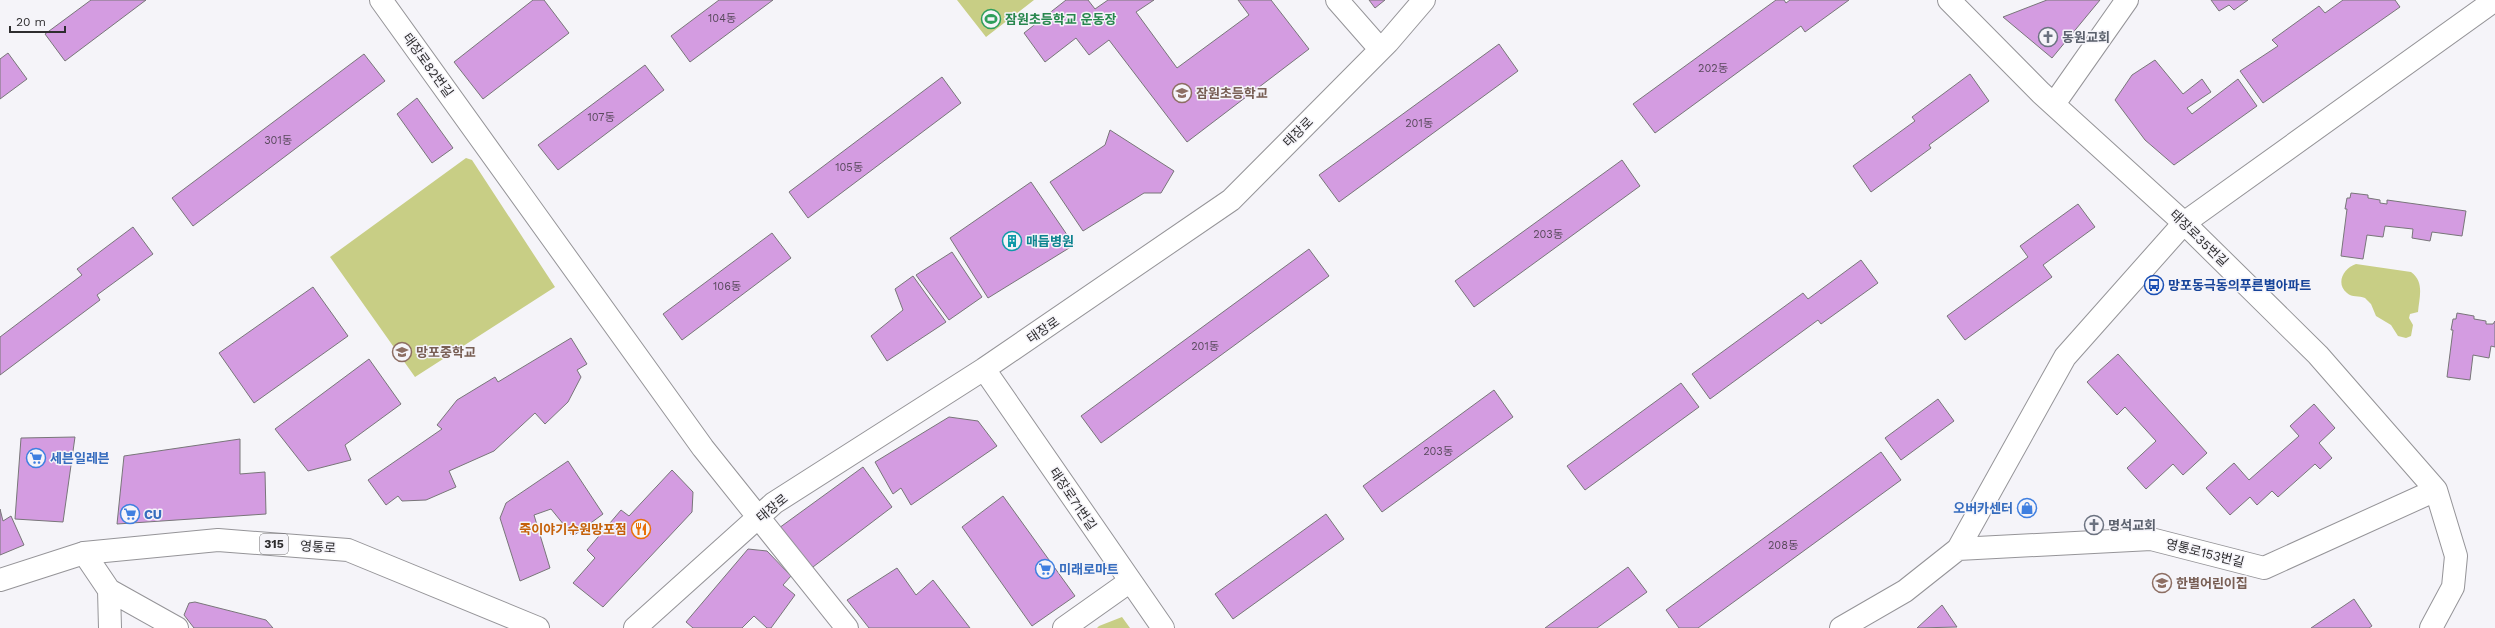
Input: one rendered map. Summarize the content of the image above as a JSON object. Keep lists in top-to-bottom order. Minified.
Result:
{"streets":{"street":["태장로82번길","태장로","태장로35번길","태장로71번길","315","영통로","영통로153번길"]},"crossings":[["태장로82번길","태장로"],["태장로","태장로71번길"],["태장로35번길","영통로153번길"]],"places":{"sports":["잠원초등학교 운동장"],"church":["동원교회","명석교회"],"school or university":["잠원초등학교","망포중학교","한별어린이집"],"building":["매듭병원"],"bus stop":["망포동극동의푸른별아파트"],"supermarket":["세븐일레븐","CU","미래로마트"],"shop":["오버카센터"],"restaurant":["죽이야기수원망포점"]},"house_numbers":["104동","202동","107동","201동","301동","105동","203동","106동","201동","203동","208동"],"scale_bar":"20 m"}
